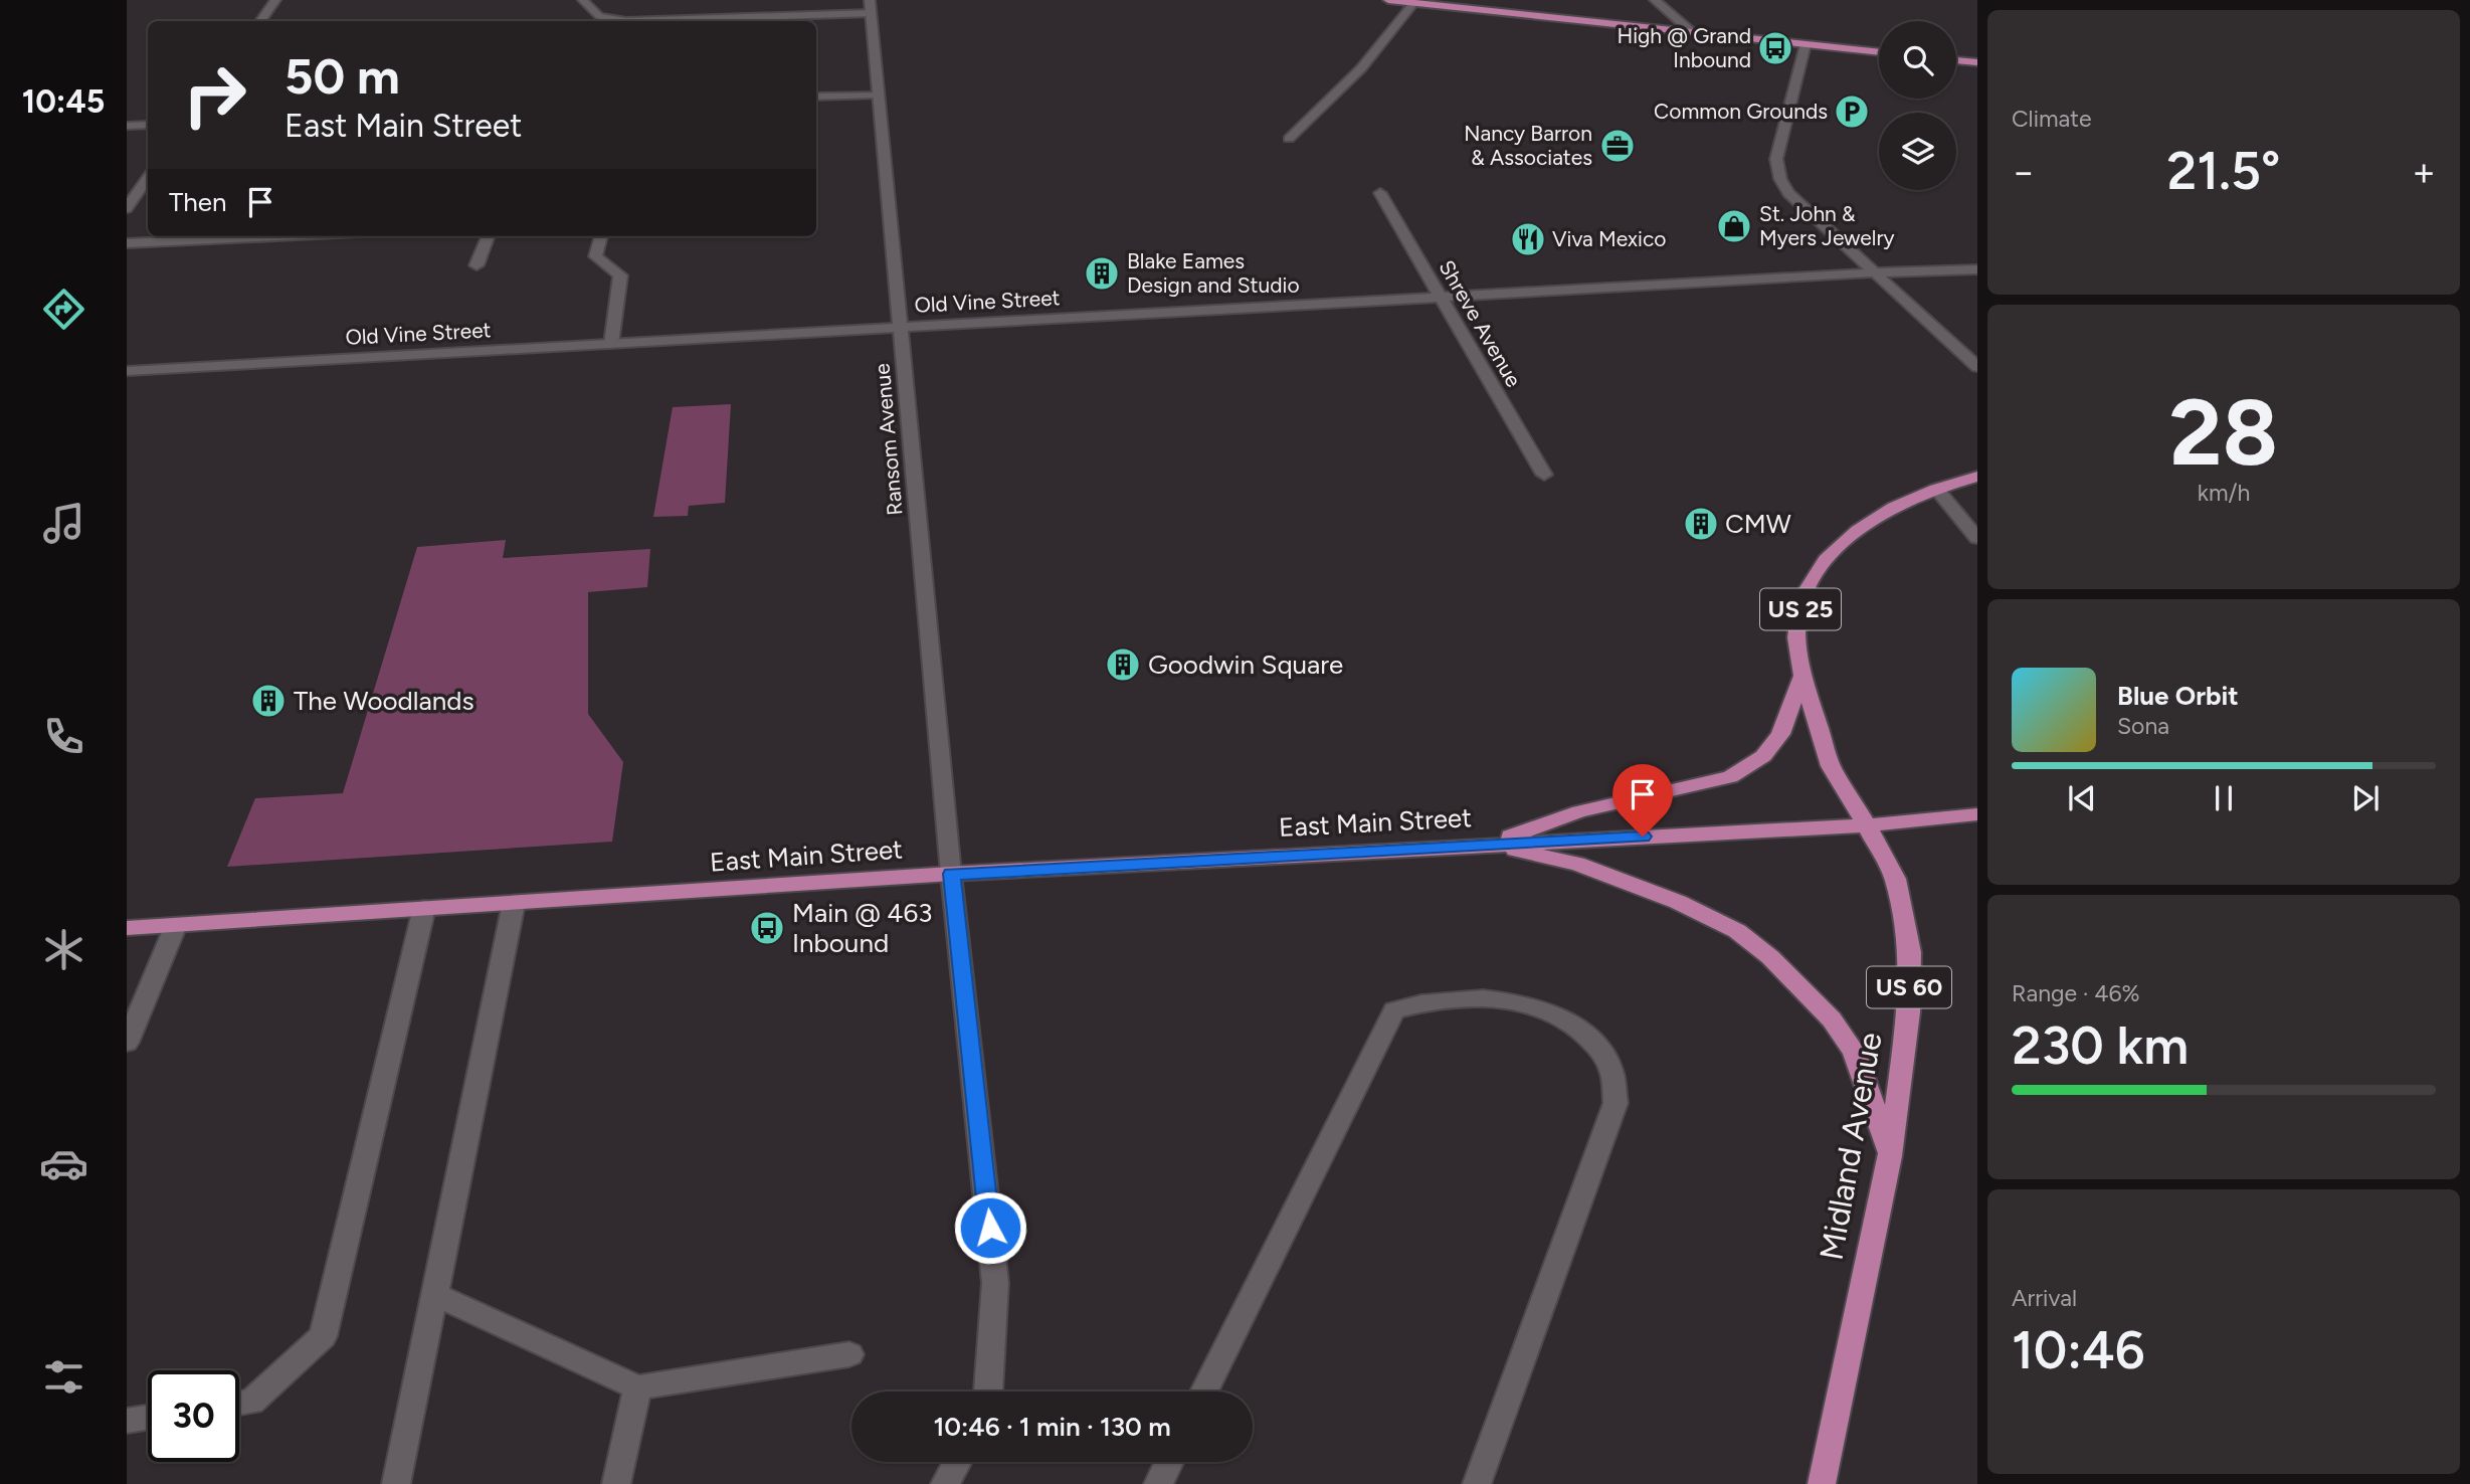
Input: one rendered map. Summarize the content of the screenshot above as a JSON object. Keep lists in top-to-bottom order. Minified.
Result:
{"streets":{"main road":["US 25","East Main Street","US 60","Midland Avenue"],"street":["Old Vine Street","Shreve Avenue","Ransom Avenue"]},"crossings":[["Old Vine Street","Shreve Avenue"],["Old Vine Street","Ransom Avenue"],["Ransom Avenue","East Main Street"],["US 25","East Main Street"],["US 25","Midland Avenue"],["East Main Street","Midland Avenue"]],"places":{"bus stop":["High @ Grand Inbound","Main @ 463 Inbound"],"parking":["Common Grounds"],"office":["Nancy Barron & Associates"],"shop":["St. John & Myers Jewelry"],"restaurant":["Viva Mexico"],"building":["Blake Eames Design and Studio","CMW","Goodwin Square","The Woodlands"]},"page":{"tabs":"10:45","tile":["Climate",["28","km/h"],["Range · 46%","230 km"],["Arrival","10:46"]],"turn":["50 m","East Main Street"],"heat":["−","21.5°","+"],"then":"Then","song":["Blue Orbit","Sona"],"limit":"30","trip":"10:46 · 1 min · 130 m"}}
